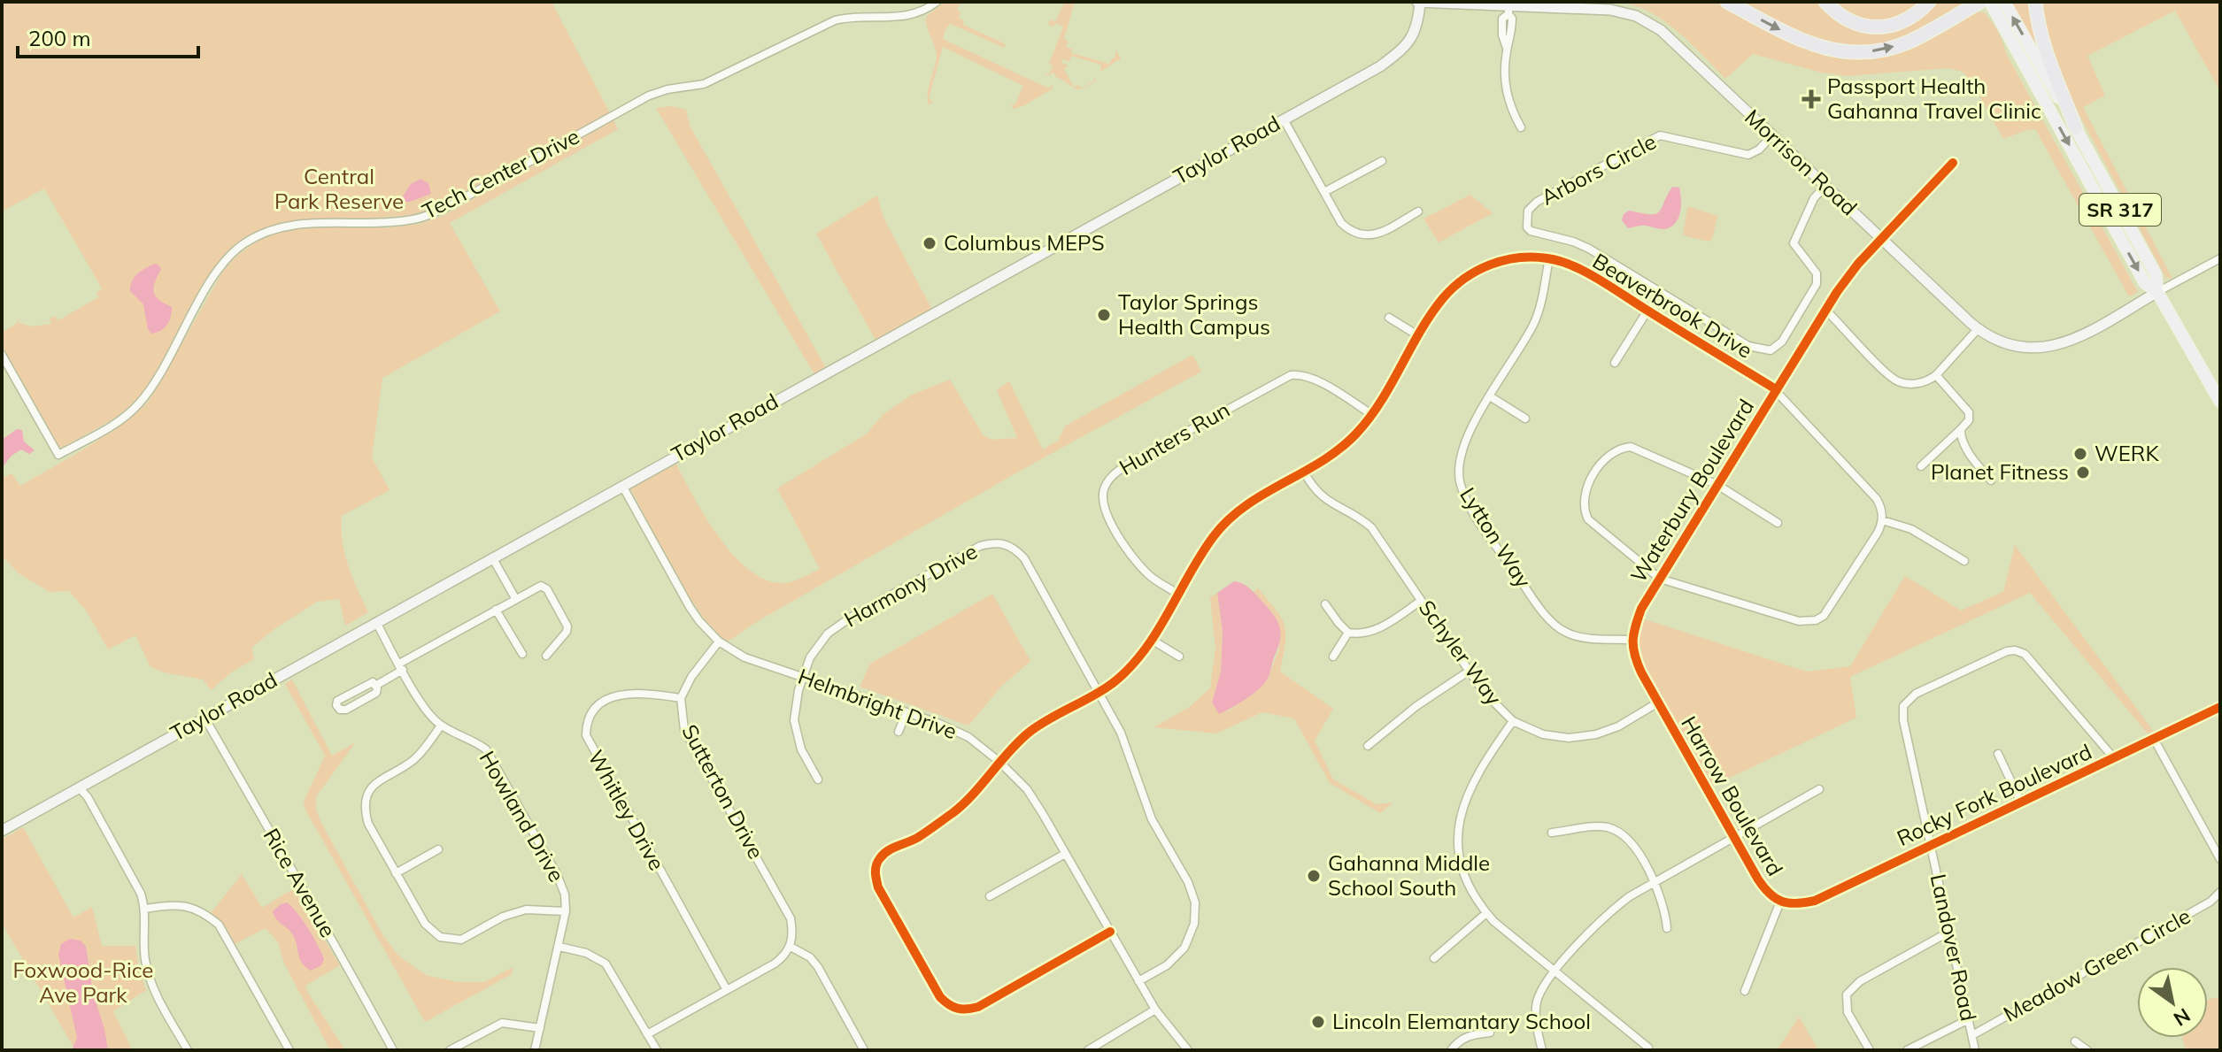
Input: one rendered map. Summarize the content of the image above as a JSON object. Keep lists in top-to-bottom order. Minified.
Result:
{"streets":{"main road":["Taylor Road","Morrison Road","SR 317"],"street":["Arbors Circle","Tech Center Drive","Beaverbrook Drive","Hunters Run","Waterbury Boulevard","Lytton Way","Harmony Drive","Schyler Way","Helmbright Drive","Sutterton Drive","Rocky Fork Boulevard","Harrow Boulevard","Whitley Drive","Howland Drive","Rice Avenue","Landover Road","Meadow Green Circle"]},"crossings":[["Taylor Road","Morrison Road"],["Taylor Road","Helmbright Drive"],["Taylor Road","Howland Drive"],["Taylor Road","Rice Avenue"],["Morrison Road","Arbors Circle"],["Morrison Road","SR 317"],["Morrison Road","Waterbury Boulevard"],["Beaverbrook Drive","Hunters Run"],["Beaverbrook Drive","Waterbury Boulevard"],["Beaverbrook Drive","Lytton Way"],["Beaverbrook Drive","Harmony Drive"],["Beaverbrook Drive","Schyler Way"],["Beaverbrook Drive","Helmbright Drive"],["Waterbury Boulevard","Lytton Way"],["Harmony Drive","Helmbright Drive"],["Schyler Way","Harrow Boulevard"],["Helmbright Drive","Sutterton Drive"],["Sutterton Drive","Whitley Drive"],["Rocky Fork Boulevard","Harrow Boulevard"],["Rocky Fork Boulevard","Landover Road"],["Landover Road","Meadow Green Circle"]],"parks":["Central Park Reserve","Foxwood-Rice Ave Park"],"places":{"health":["Passport Health Gahanna Travel Clinic"],"other":["Columbus MEPS","Taylor Springs Health Campus","WERK","Planet Fitness","Gahanna Middle School South","Lincoln Elemantary School"]},"scale_bar":"200 m","north":"bottom right"}
